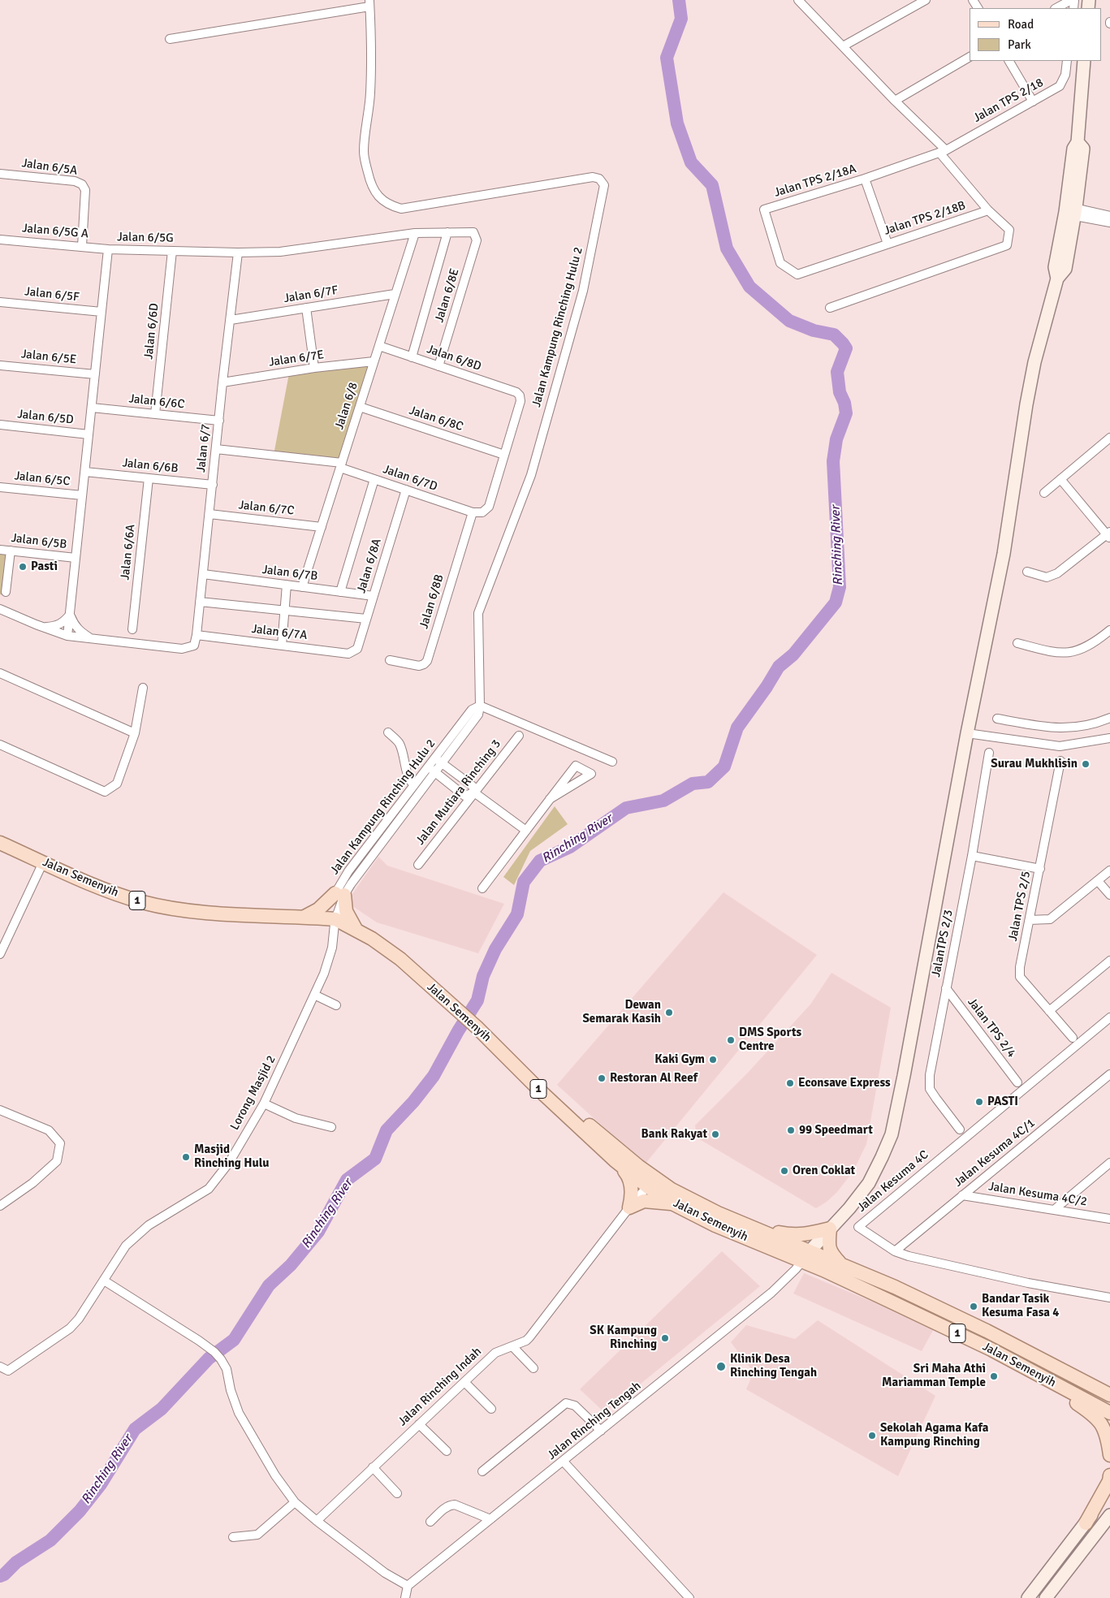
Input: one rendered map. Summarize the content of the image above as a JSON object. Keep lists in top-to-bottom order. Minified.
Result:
{"streets":{"main road":["Jalan Semenyih","1"],"street":["Jalan TPS 2/18","Jalan 6/5A","Jalan TPS 2/18A","Jalan TPS 2/18B","Jalan 6/5G A","Jalan 6/5G","Jalan 6/5F","Jalan 6/7F","Jalan 6/8E","Jalan Kampung Rinching Hulu 2","Jalan 6/6D","Jalan 6/5E","Jalan 6/8D","Jalan 6/7E","Jalan 6/6C","Jalan 6/8","Jalan 6/5D","Jalan 6/8C","Jalan 6/7","Jalan 6/6B","Jalan 6/7D","Jalan 6/5C","Jalan 6/7C","Jalan 6/5B","Jalan 6/6A","Jalan 6/8A","Jalan 6/7B","Jalan 6/8B","Jalan 6/7A","Jalan Mutiara Rinching 3","Jalan TPS 2/5","JalanTPS 2/3","Jalan TPS 2/4","Lorong Masjid 2","Jalan Kesuma 4C/1","Jalan Kesuma 4C","Jalan Kesuma 4C/2","Jalan Rinching Indah","Jalan Rinching Tengah"]},"crossings":[["Jalan TPS 2/18","Jalan TPS 2/18A"],["Jalan TPS 2/18","Jalan TPS 2/18B"],["Jalan 6/5A","Jalan 6/5G A"],["Jalan TPS 2/18A","Jalan TPS 2/18B"],["Jalan 6/5G A","Jalan 6/5G"],["Jalan 6/5G","Jalan 6/5F"],["Jalan 6/5G","Jalan 6/8E"],["Jalan 6/5G","Jalan 6/6D"],["Jalan 6/5G","Jalan 6/5E"],["Jalan 6/5G","Jalan 6/6C"],["Jalan 6/5G","Jalan 6/8"],["Jalan 6/5G","Jalan 6/5D"],["Jalan 6/5G","Jalan 6/7"],["Jalan 6/5G","Jalan 6/6B"],["Jalan 6/5G","Jalan 6/5C"],["Jalan 6/5G","Jalan 6/5B"],["Jalan 6/7F","Jalan 6/8"],["Jalan 6/7F","Jalan 6/7"],["Jalan 6/8E","Jalan 6/8D"],["Jalan Kampung Rinching Hulu 2","Jalan Semenyih"],["Jalan Kampung Rinching Hulu 2","Lorong Masjid 2"],["Jalan 6/6D","Jalan 6/6C"],["Jalan 6/8D","Jalan 6/8"],["Jalan 6/8D","Jalan 6/8C"],["Jalan 6/7E","Jalan 6/8"],["Jalan 6/7E","Jalan 6/7"],["Jalan 6/6C","Jalan 6/7"],["Jalan 6/8","Jalan 6/8C"],["Jalan 6/8","Jalan 6/7D"],["Jalan 6/8","Jalan 6/7C"],["Jalan 6/8","Jalan 6/7B"],["Jalan 6/7","Jalan 6/6B"],["Jalan 6/7","Jalan 6/7D"],["Jalan 6/7","Jalan 6/7C"],["Jalan 6/7","Jalan 6/7B"],["Jalan 6/7","Jalan 6/7A"],["Jalan 6/6B","Jalan 6/6A"],["Jalan 6/7D","Jalan 6/8A"],["Jalan 6/7D","Jalan 6/8B"],["Jalan 6/8A","Jalan 6/7B"],["Jalan 6/8A","Jalan 6/7A"],["Jalan Semenyih","1"],["Jalan Semenyih","Lorong Masjid 2"],["Jalan Semenyih","Jalan Rinching Indah"],["Jalan Semenyih","Jalan Rinching Tengah"],["1","Jalan Rinching Indah"],["JalanTPS 2/3","Jalan TPS 2/4"],["Jalan Kesuma 4C/1","Jalan Kesuma 4C"],["Jalan Kesuma 4C/1","Jalan Kesuma 4C/2"]],"water":["Rinching River"],"places":["Pasti","Surau Mukhlisin","Dewan Semarak Kasih","DMS Sports Centre","Kaki Gym","Restoran Al Reef","Econsave Express","PASTI","99 Speedmart","Bank Rakyat","Masjid Rinching Hulu","Oren Coklat","Bandar Tasik Kesuma Fasa 4","SK Kampung Rinching","Klinik Desa Rinching Tengah","Sri Maha Athi Mariamman Temple","Sekolah Agama Kafa Kampung Rinching"],"legend":["Road","Park"]}
